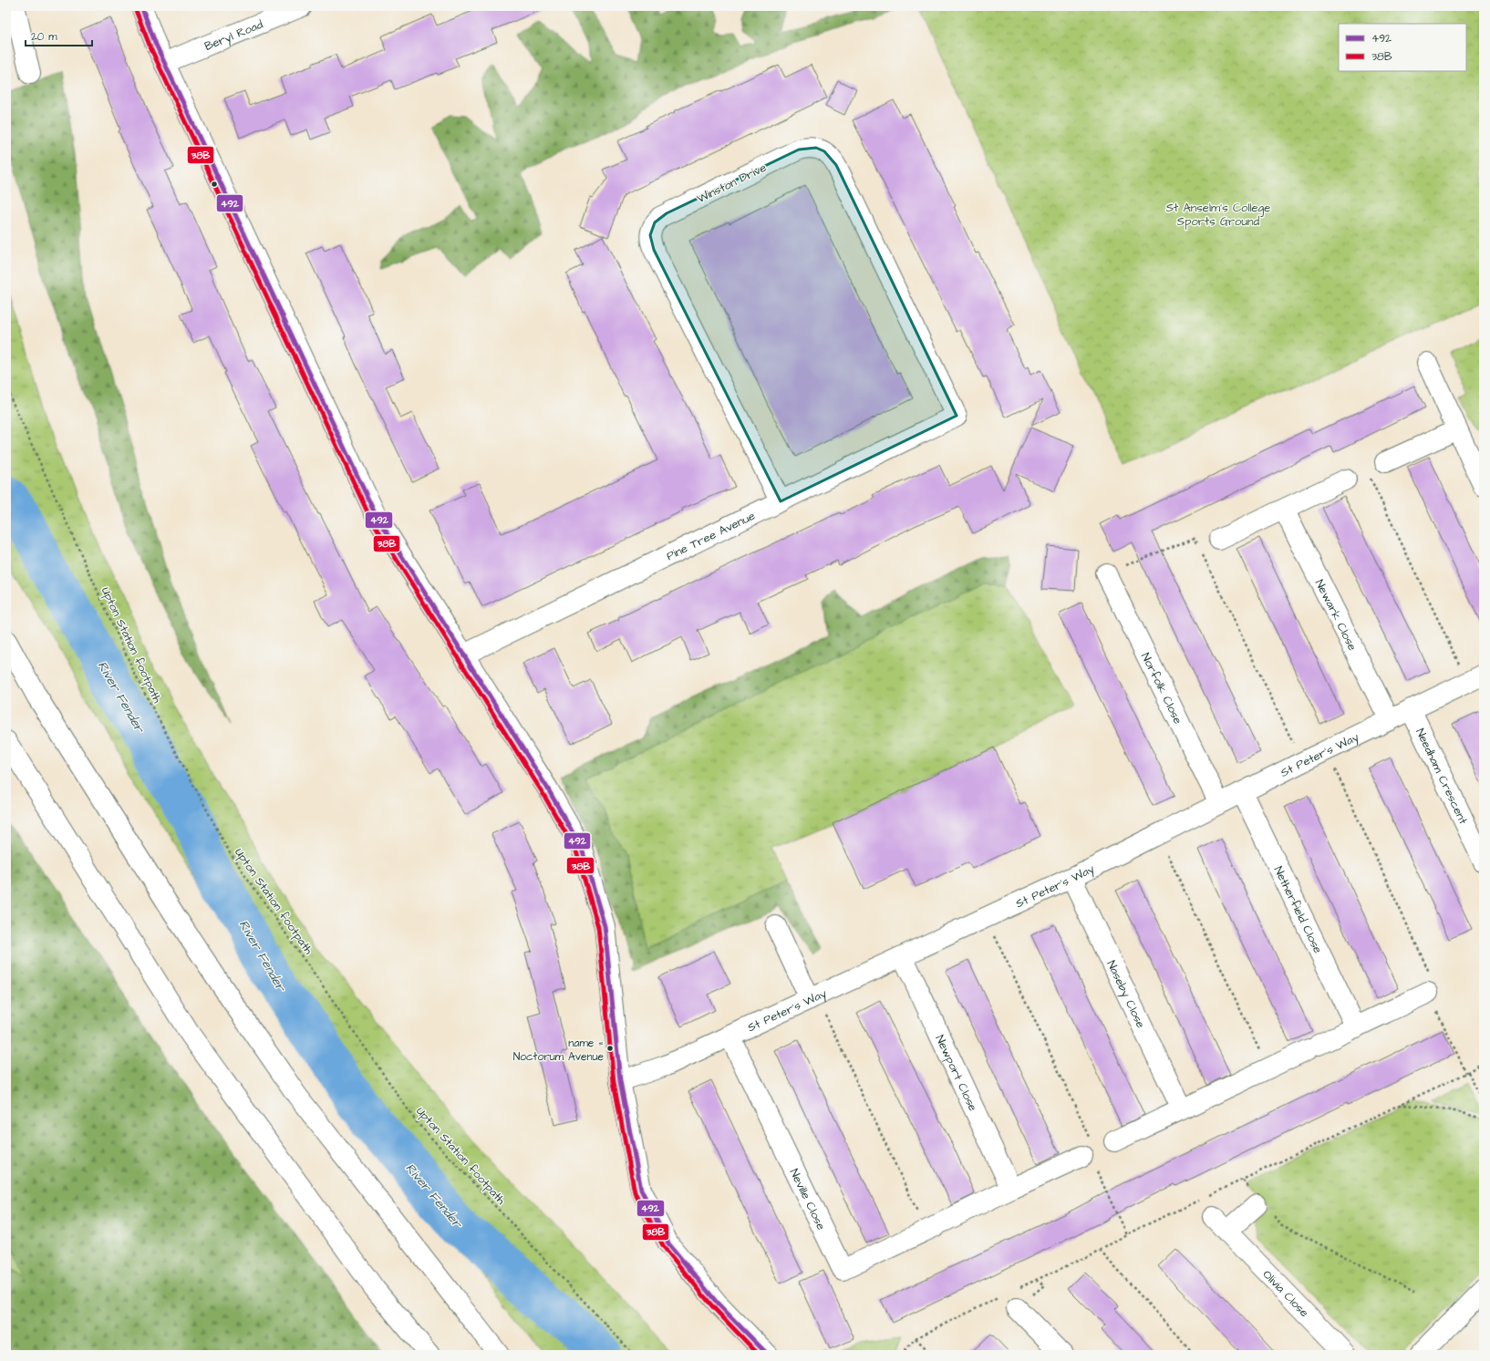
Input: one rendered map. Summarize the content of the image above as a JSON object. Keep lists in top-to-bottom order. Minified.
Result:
{"streets":{"main road":["Beryl Road","Winston Drive","Pine Tree Avenue","Newark Close","Norfolk Close","St Peter's Way","Needham Crescent","Netherfield Close","Naseby Close","Newport Close","Neville Close","Olivia Close"],"path":["Upton Station footpath"]},"crossings":[["Winston Drive","Pine Tree Avenue"],["Newark Close","St Peter's Way"],["Norfolk Close","St Peter's Way"],["St Peter's Way","Needham Crescent"],["St Peter's Way","Netherfield Close"],["St Peter's Way","Naseby Close"],["St Peter's Way","Newport Close"],["St Peter's Way","Neville Close"]],"water":["River Fender"],"parks":["St Anselm's College Sports Ground"],"places":["name = Noctorum Avenue"],"lines":["transit line 492","transit line 38B"],"legend":["492","38B"],"scale_bar":"20 m"}
